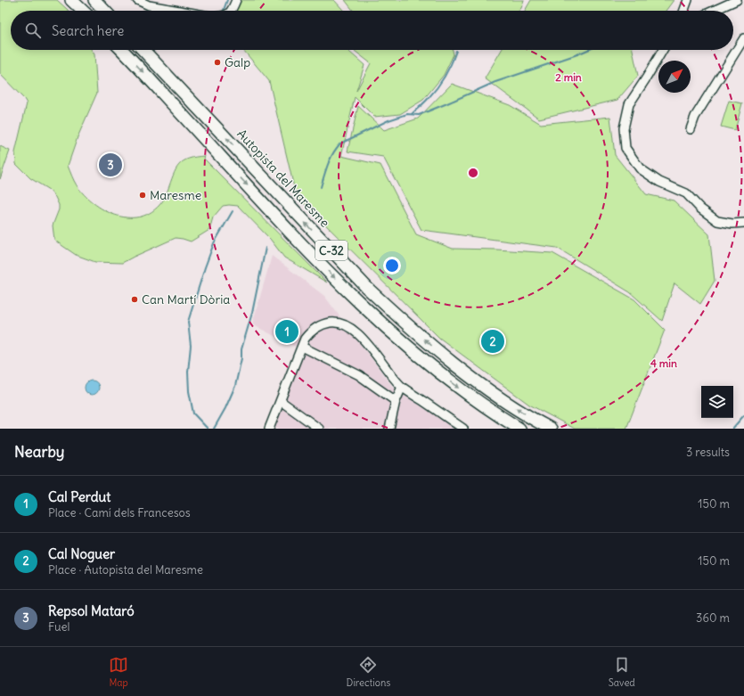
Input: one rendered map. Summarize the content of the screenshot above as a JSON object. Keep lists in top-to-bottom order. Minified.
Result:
{"streets":{"highway":["Autopista del Maresme","C-32"]},"places":["Galp","Maresme","Can Martí Dòria"],"north":"top right","page":{"search":"Search here","pins":["3","1","2"],"heading":["Nearby","3 results"],"list":[{"mark":"1","name":"Cal Perdut","note":"Place · Camí dels Francesos","value":"150 m"},{"mark":"2","name":"Cal Noguer","note":"Place · Autopista del Maresme","value":"150 m"},{"mark":"3","name":"Repsol Mataró","note":"Fuel","value":"360 m"}],"nav":["Map","Directions","Saved"]},"rings":["2 min","4 min"]}
